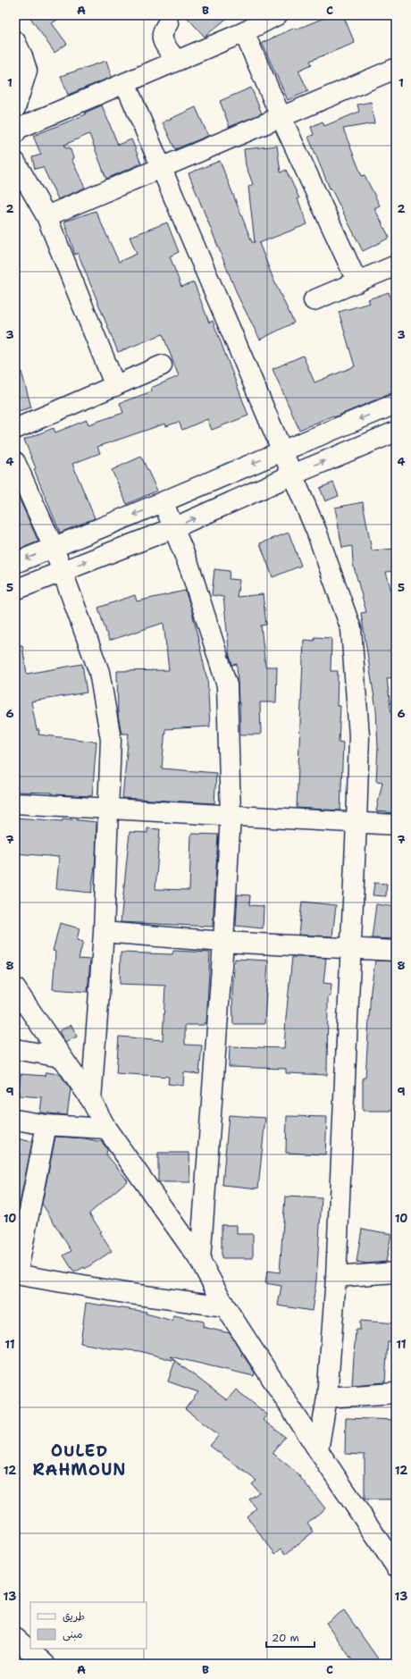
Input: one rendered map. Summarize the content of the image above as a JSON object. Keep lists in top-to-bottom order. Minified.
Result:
{"districts":["OULED RAHMOUN"],"legend":["طريق","مبنى"],"scale_bar":"20 m","grid":{"columns":["A","B","C"],"rows":["1","2","3","4","5","6","7","8","9","10","11","12","13"]}}
